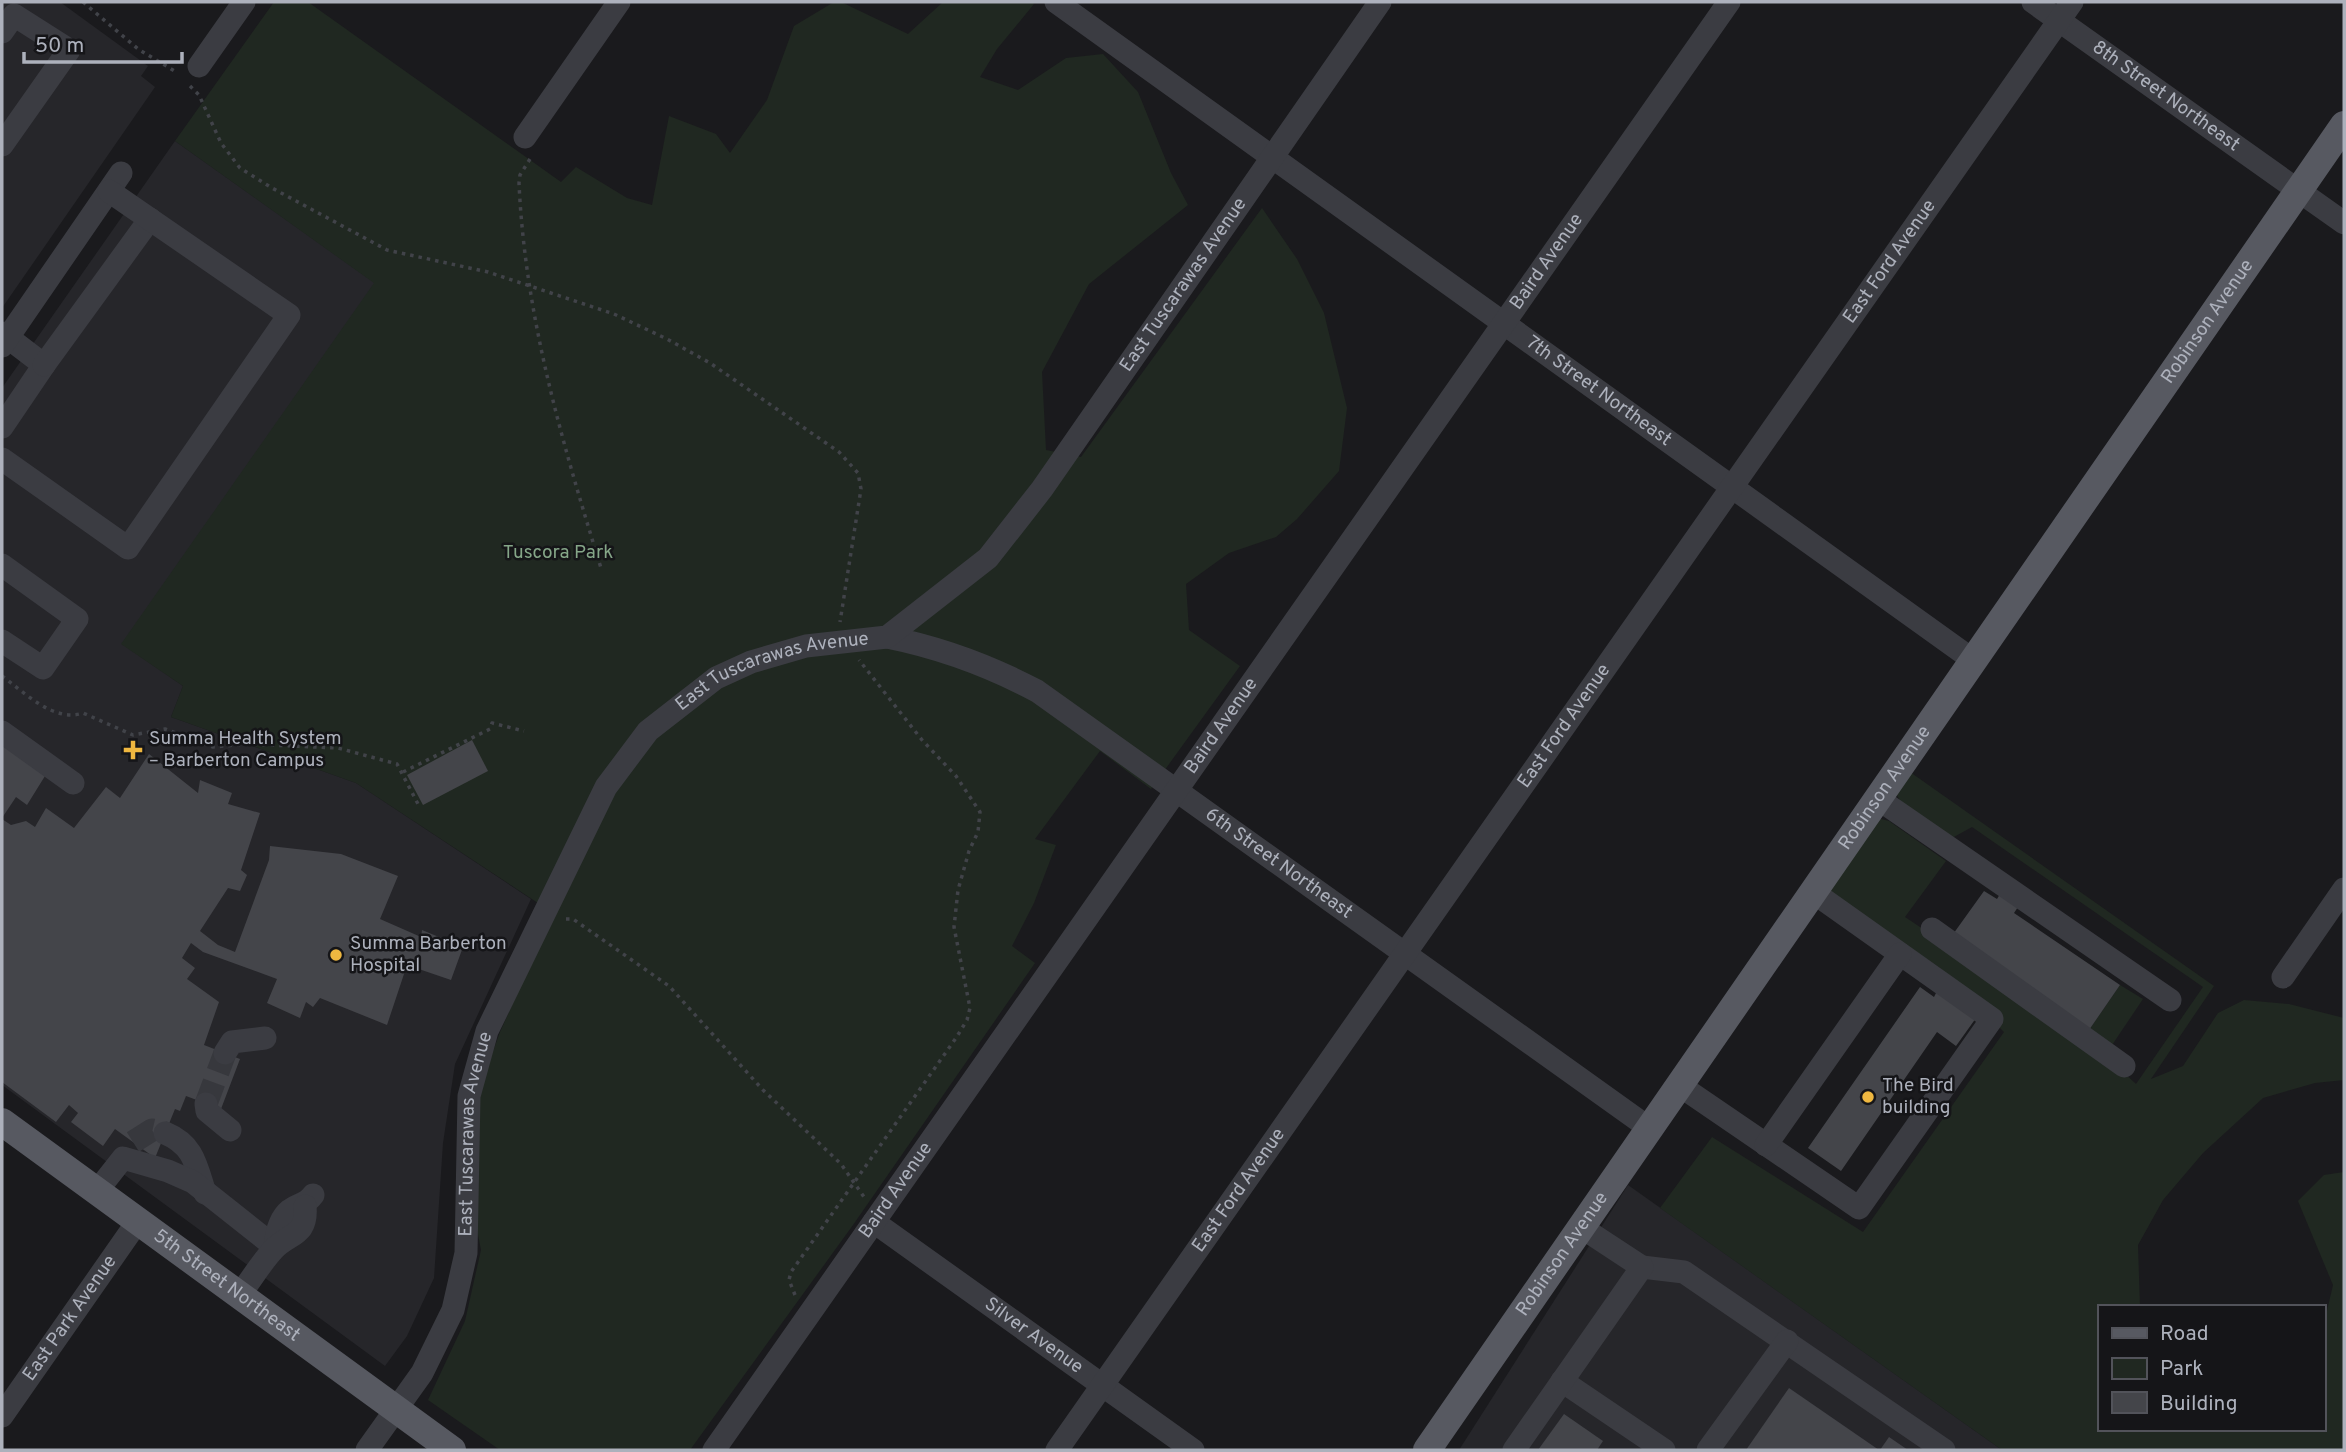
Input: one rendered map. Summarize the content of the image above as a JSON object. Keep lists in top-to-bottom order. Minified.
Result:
{"streets":{"main road":["Robinson Avenue","5th Street Northeast"],"street":["8th Street Northeast","East Ford Avenue","Baird Avenue","East Tuscarawas Avenue","7th Street Northeast","6th Street Northeast","East Park Avenue","Silver Avenue"]},"crossings":[["8th Street Northeast","East Ford Avenue"],["8th Street Northeast","Robinson Avenue"],["East Ford Avenue","7th Street Northeast"],["East Ford Avenue","6th Street Northeast"],["East Ford Avenue","Silver Avenue"],["Baird Avenue","7th Street Northeast"],["Baird Avenue","6th Street Northeast"],["Baird Avenue","Silver Avenue"],["East Tuscarawas Avenue","7th Street Northeast"],["East Tuscarawas Avenue","6th Street Northeast"],["East Tuscarawas Avenue","5th Street Northeast"],["Robinson Avenue","7th Street Northeast"],["Robinson Avenue","6th Street Northeast"],["5th Street Northeast","East Park Avenue"]],"parks":["Tuscora Park"],"places":{"health":["Summa Health System – Barberton Campus"],"other":["Summa Barberton Hospital","The Bird building"]},"legend":["Road","Park","Building"],"scale_bar":"50 m"}
